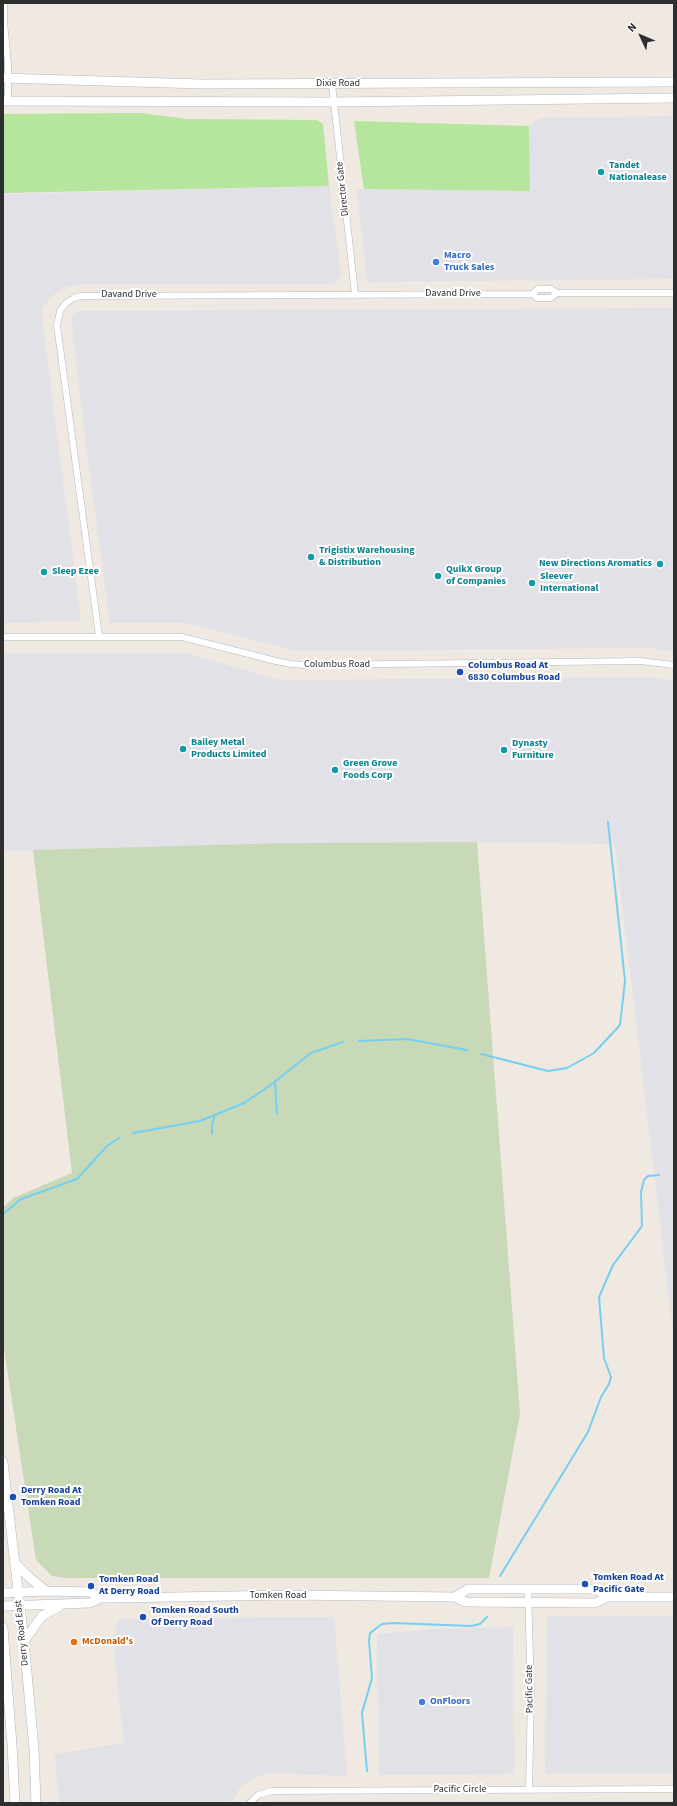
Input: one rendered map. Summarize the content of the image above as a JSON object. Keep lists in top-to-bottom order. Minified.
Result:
{"streets":{"main road":["Dixie Road","Tomken Road","Derry Road East"],"street":["Director Gate","Davand Drive","Columbus Road","Pacific Gate","Pacific Circle"]},"crossings":[["Dixie Road","Director Gate"],["Director Gate","Davand Drive"],["Davand Drive","Columbus Road"],["Tomken Road","Derry Road East"],["Tomken Road","Pacific Gate"],["Pacific Gate","Pacific Circle"]],"places":["Tandet Nationalease","Macro Truck Sales","Trigistix Warehousing & Distribution","New Directions Aromatics","Sleep Ezee","QuikX Group of Companies","Sleever International","Columbus Road At 6830 Columbus Road","Bailey Metal Products Limited","Dynasty Furniture","Green Grove Foods Corp","Derry Road At Tomken Road","Tomken Road At Pacific Gate","Tomken Road At Derry Road","Tomken Road South Of Derry Road","McDonald's","OnFloors"],"north":"top left"}
